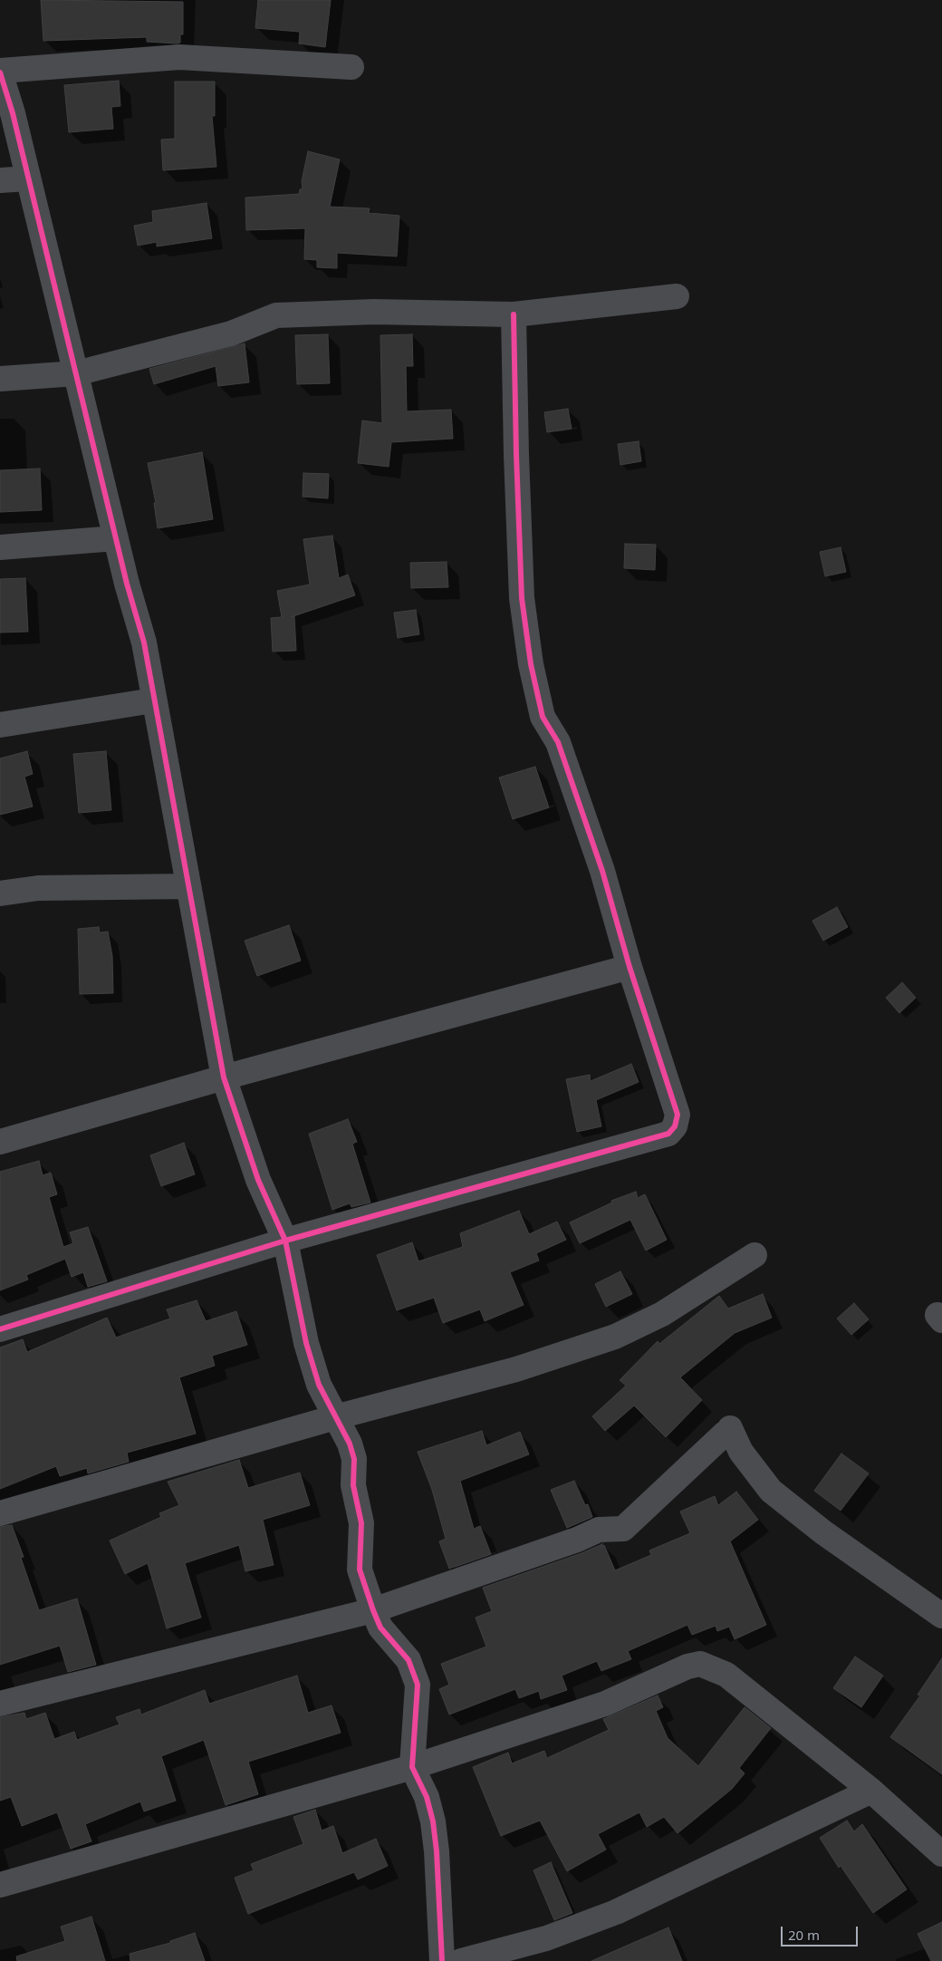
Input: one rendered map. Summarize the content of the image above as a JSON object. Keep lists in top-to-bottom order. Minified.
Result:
{"scale_bar":"20 m"}
